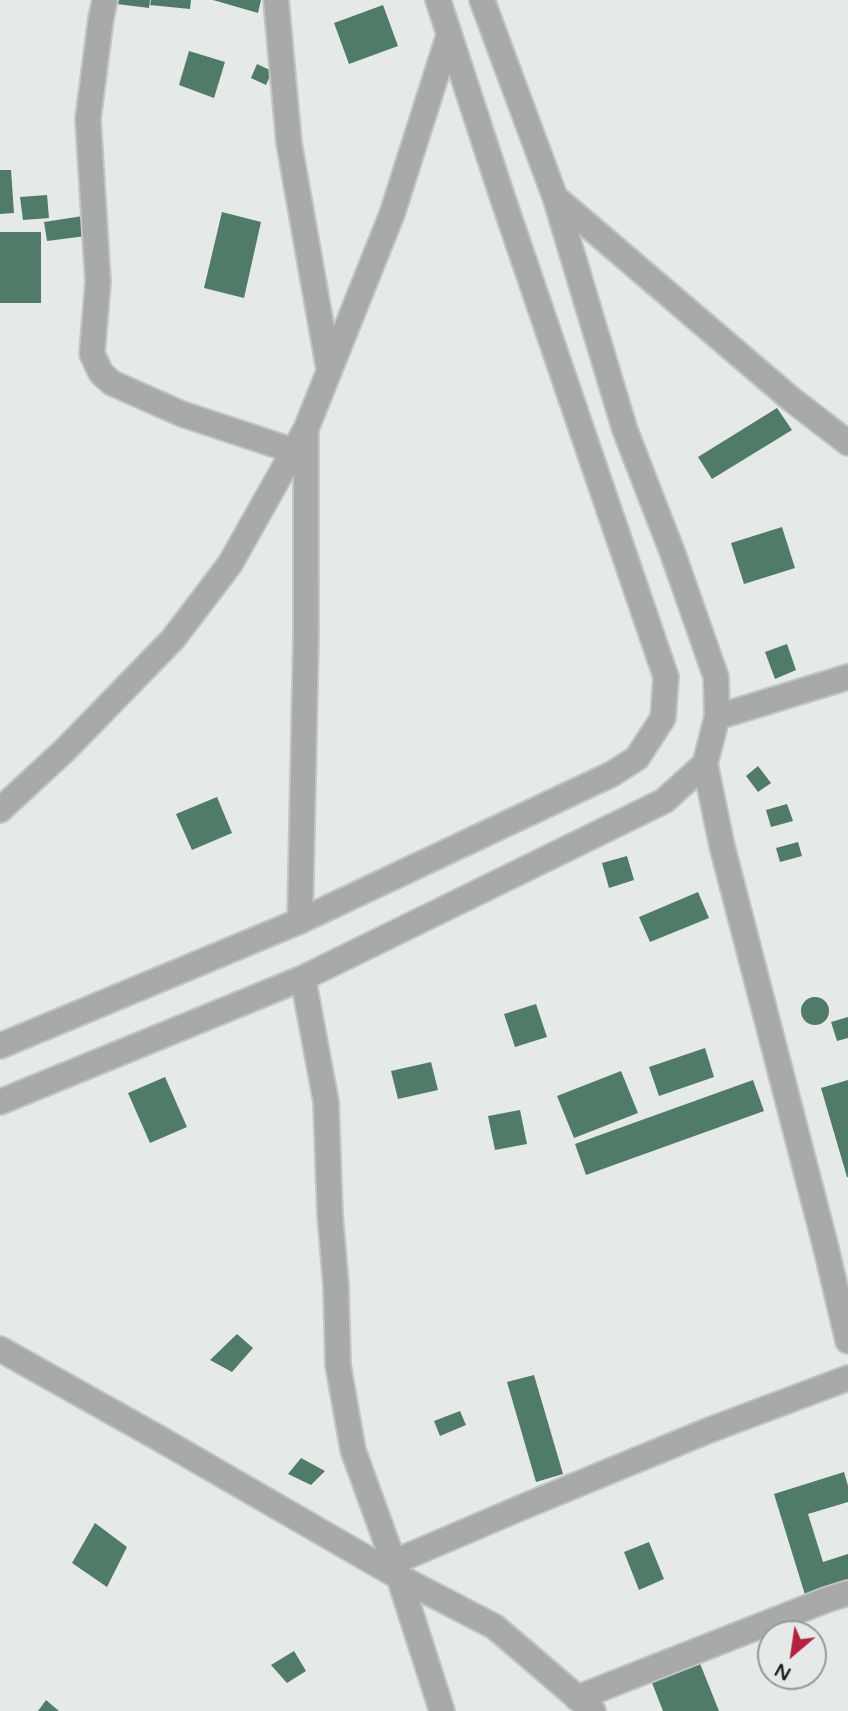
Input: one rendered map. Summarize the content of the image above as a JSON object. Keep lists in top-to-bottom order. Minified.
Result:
{"north":"bottom left"}
